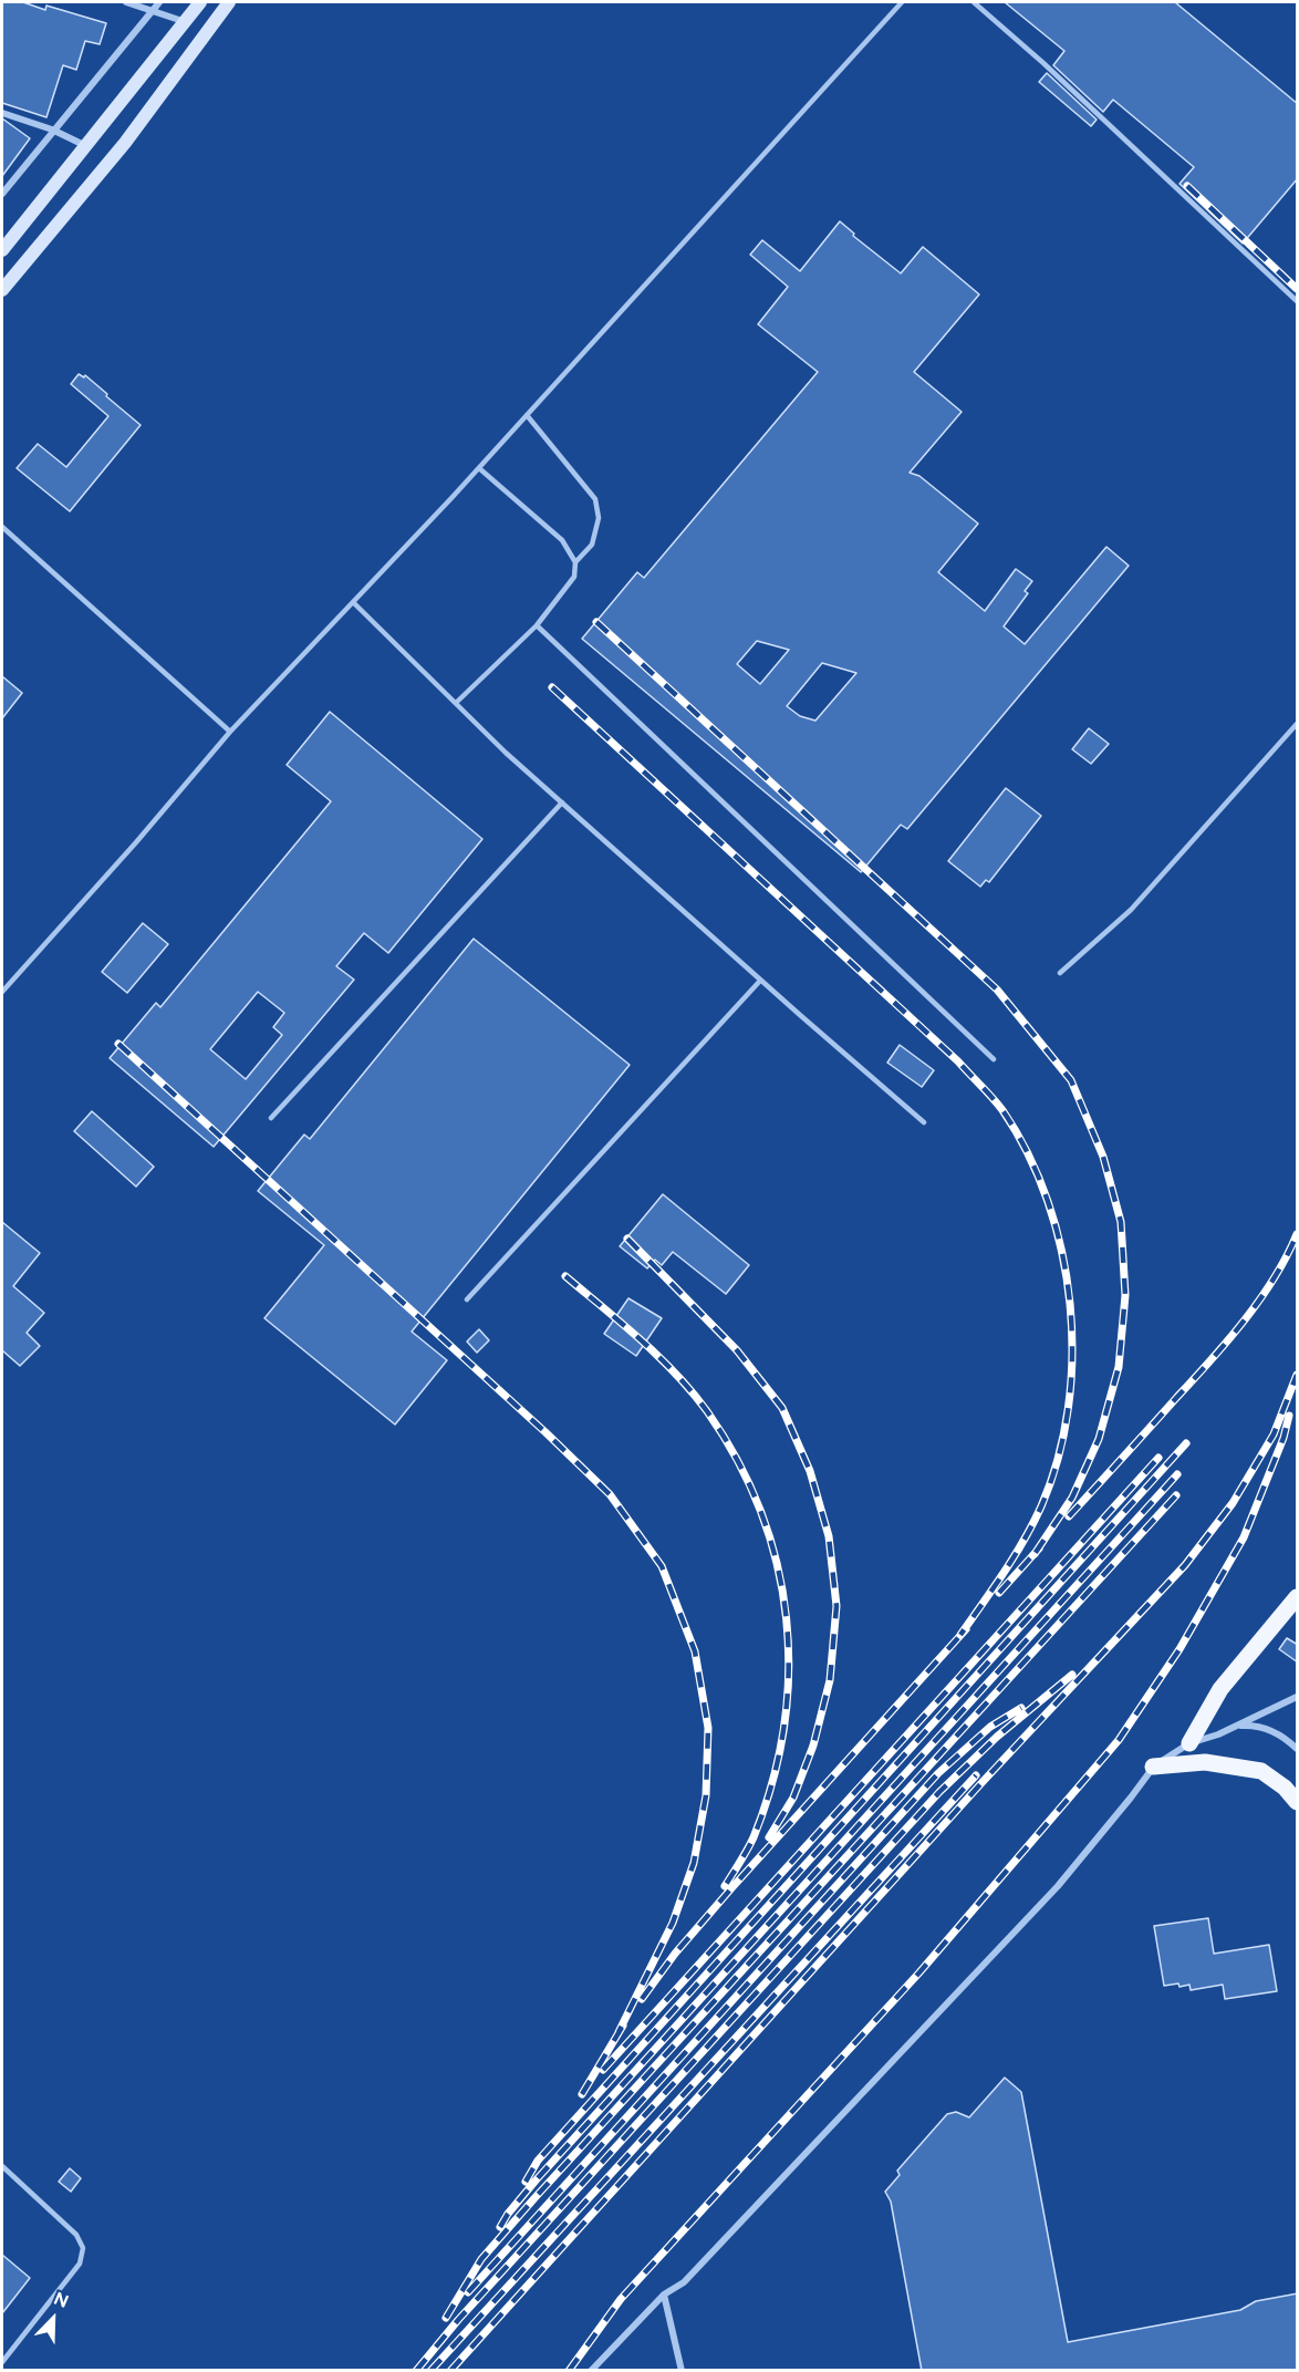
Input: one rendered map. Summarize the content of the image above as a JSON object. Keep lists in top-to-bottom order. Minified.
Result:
{"north":"top right"}
